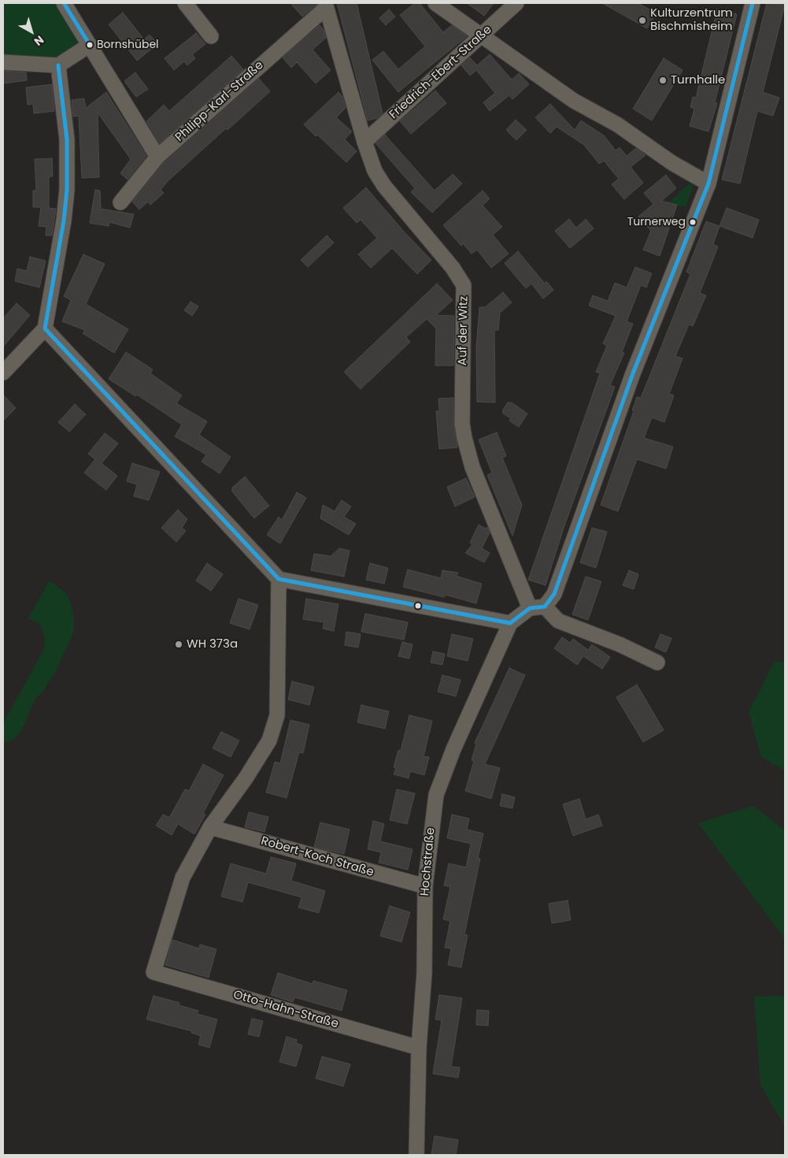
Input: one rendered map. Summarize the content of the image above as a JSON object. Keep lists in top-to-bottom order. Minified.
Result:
{"streets":{"street":["Friedrich-Ebert-Straße","Philipp-Karl-Straße","Auf der Witz","Robert-Koch Straße","Hochstraße","Otto-Hahn-Straße"]},"crossings":[["Friedrich-Ebert-Straße","Auf der Witz"],["Philipp-Karl-Straße","Auf der Witz"],["Auf der Witz","Hochstraße"],["Robert-Koch Straße","Hochstraße"],["Robert-Koch Straße","Otto-Hahn-Straße"],["Hochstraße","Otto-Hahn-Straße"]],"places":["Kulturzentrum Bischmisheim","Bornshübel","Turnhalle","Turnerweg","WH 373a"],"north":"bottom right"}
